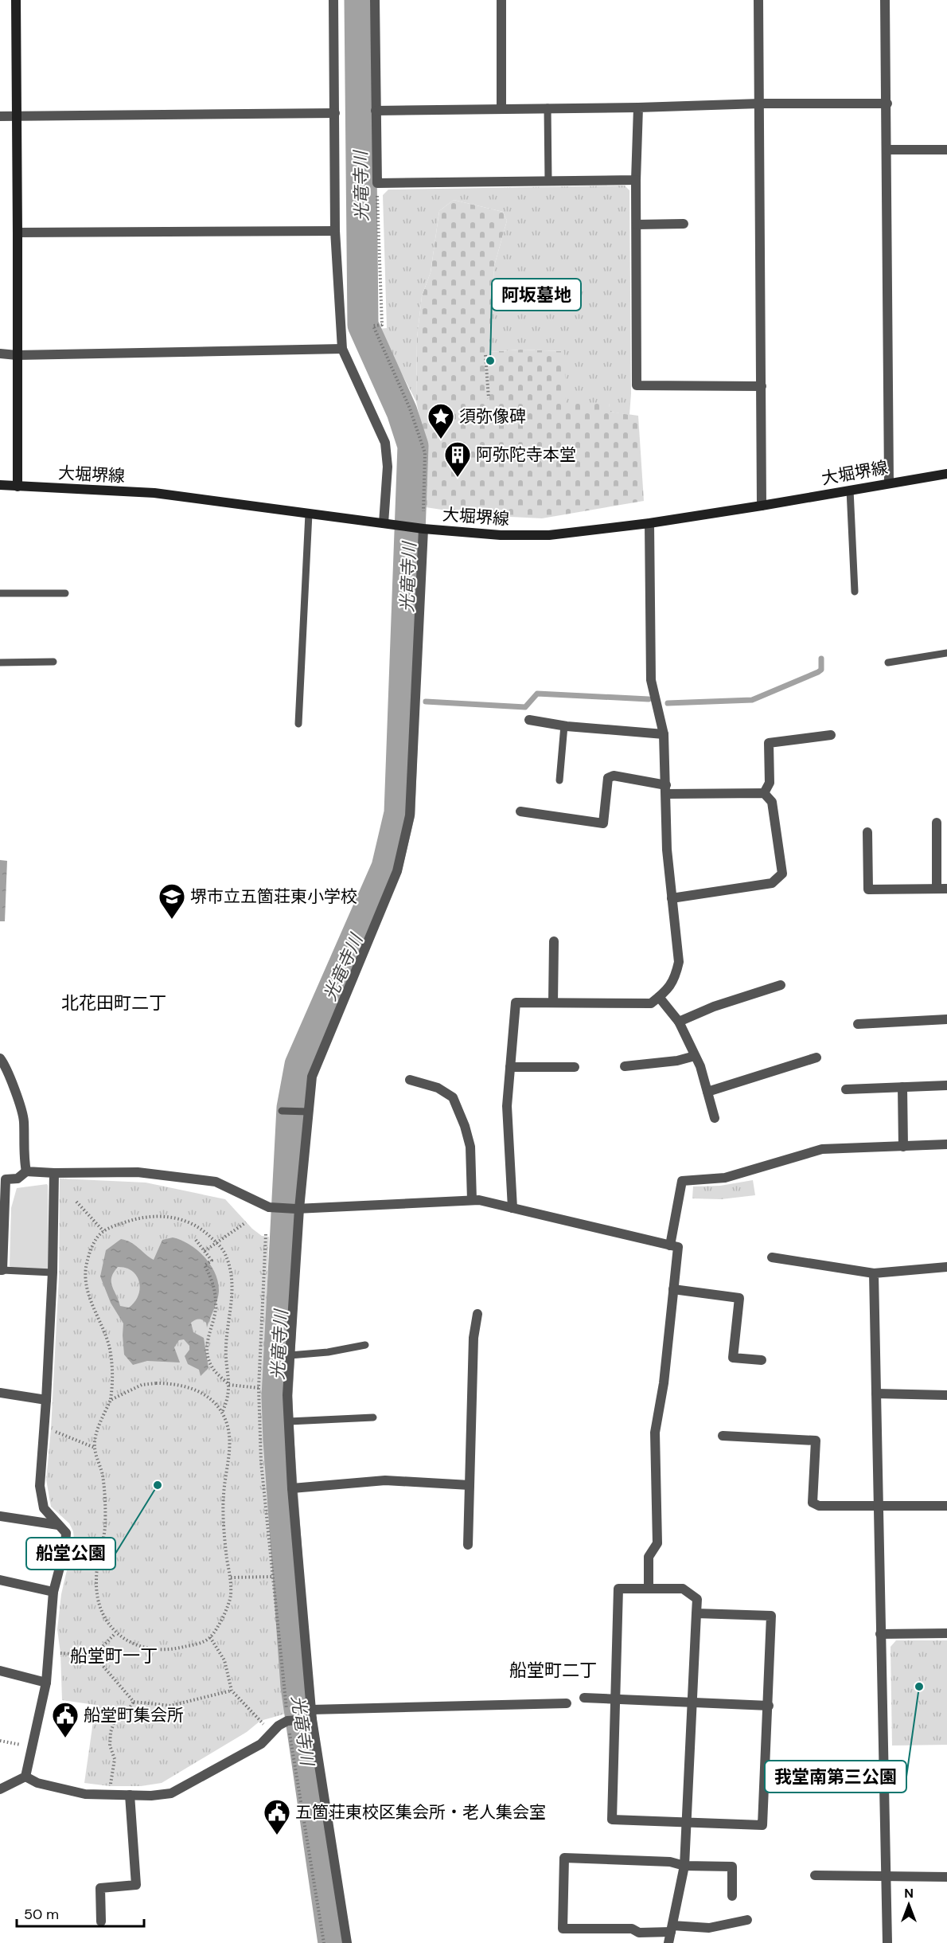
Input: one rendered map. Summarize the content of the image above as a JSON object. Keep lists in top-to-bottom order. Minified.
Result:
{"streets":{"main road":["大堀堺線"]},"districts":["北花田町二丁","船堂町一丁","船堂町二丁"],"water":["光竜寺川"],"places":{"other":["阿坂墓地","船堂公園","我堂南第三公園"],"place":["須弥像碑"],"building":["阿弥陀寺本堂"],"school or university":["堺市立五箇荘東小学校"],"public building":["船堂町集会所","五箇荘東校区集会所・老人集会室"]},"scale_bar":"50 m","north":"top"}
